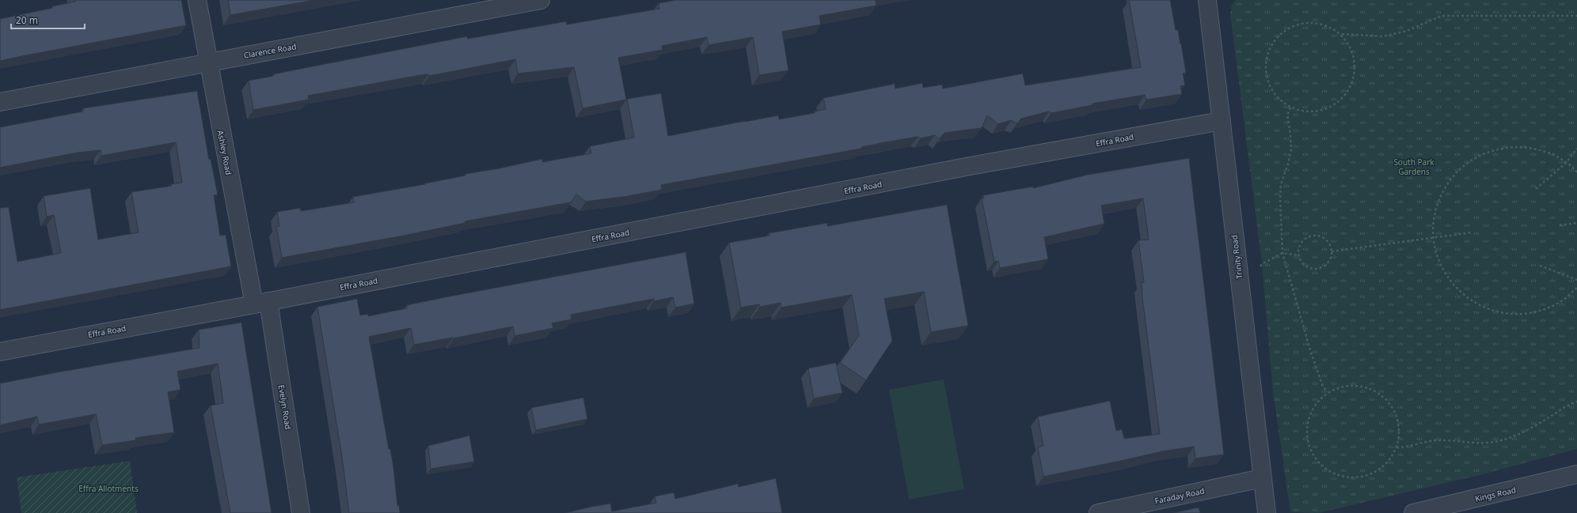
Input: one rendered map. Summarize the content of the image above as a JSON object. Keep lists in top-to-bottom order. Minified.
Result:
{"streets":{"street":["Clarence Road","Effra Road","Ashley Road","Trinity Road","Evelyn Road","Kings Road","Faraday Road"]},"crossings":[["Clarence Road","Ashley Road"],["Effra Road","Ashley Road"],["Effra Road","Trinity Road"],["Effra Road","Evelyn Road"],["Ashley Road","Evelyn Road"],["Trinity Road","Faraday Road"]],"parks":["South Park Gardens","Effra Allotments"],"scale_bar":"20 m"}
